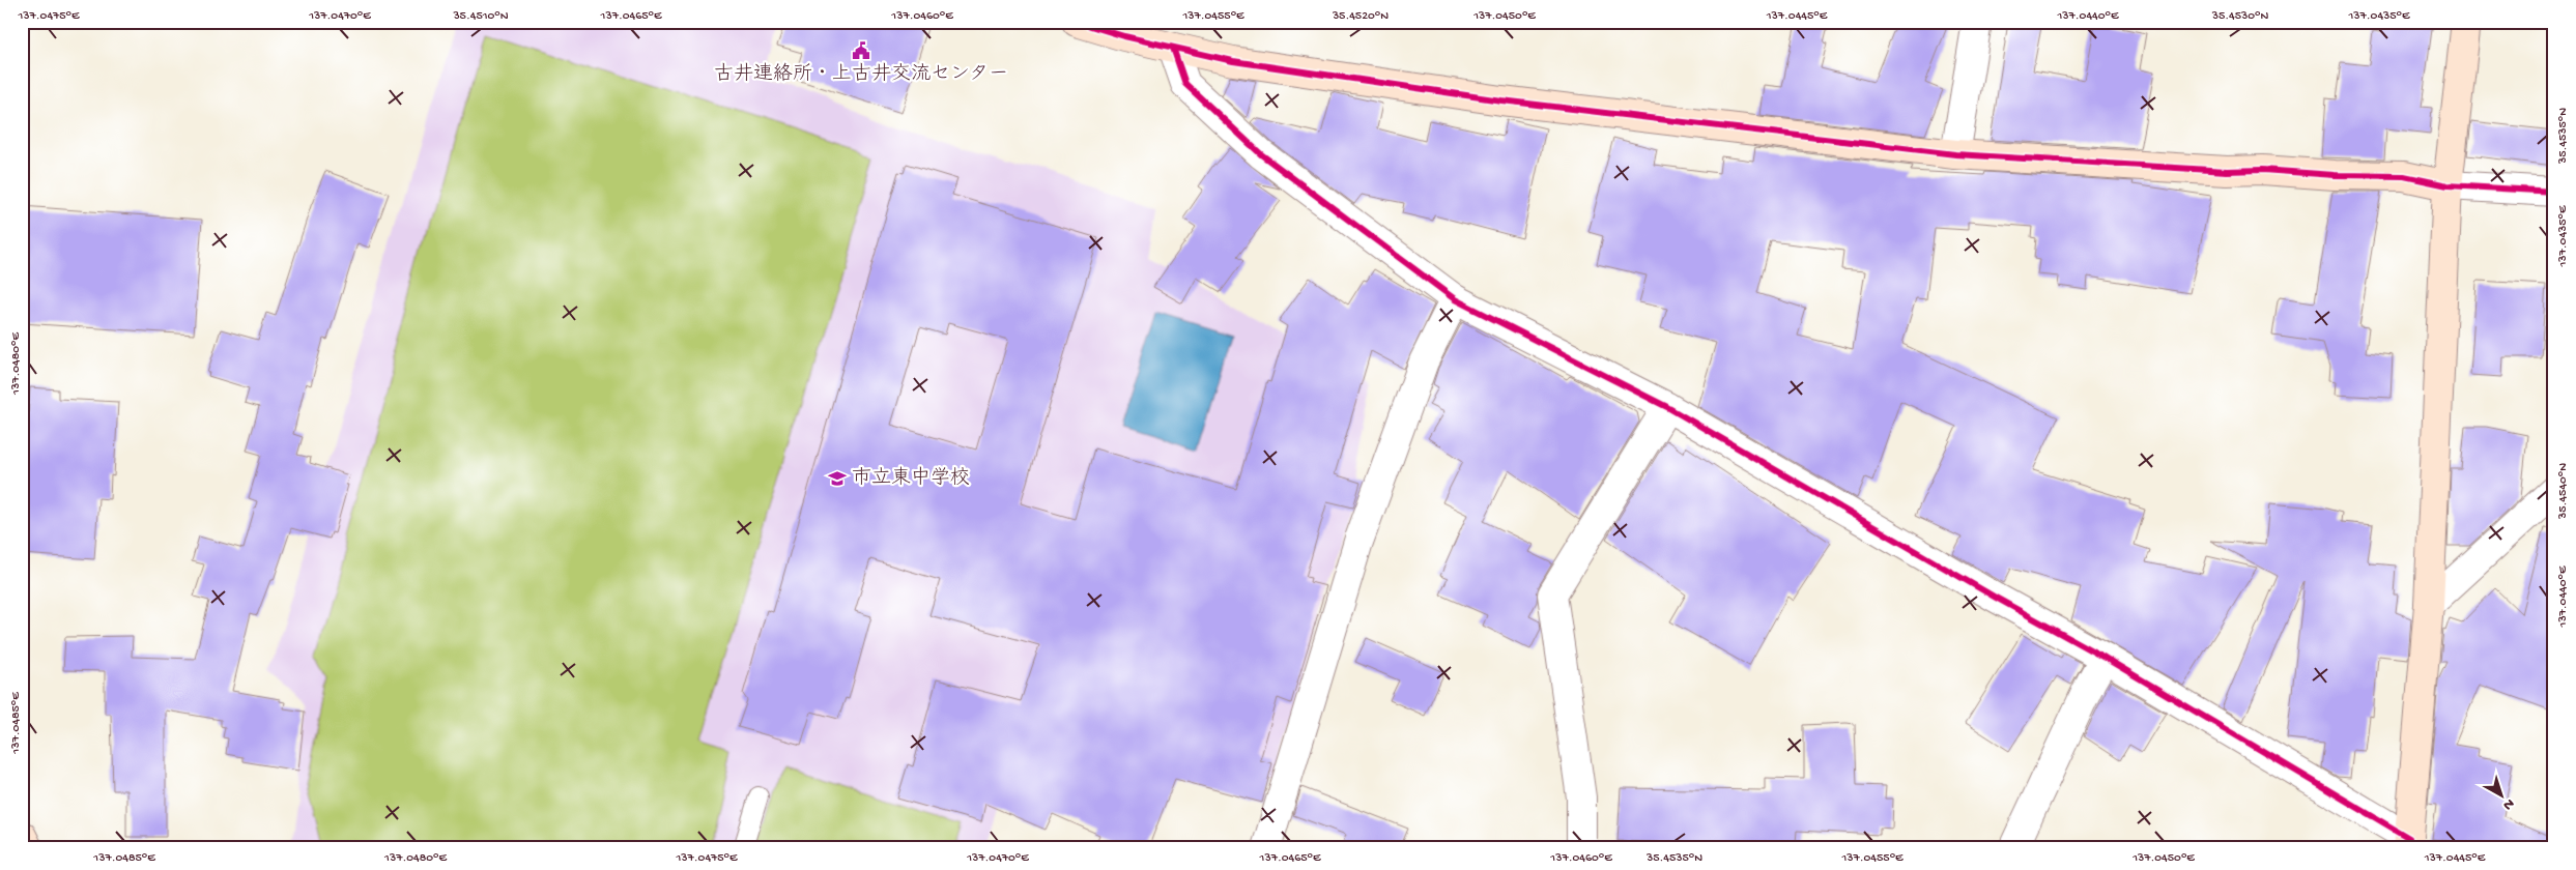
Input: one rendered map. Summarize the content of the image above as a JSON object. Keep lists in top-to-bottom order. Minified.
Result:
{"places":{"public building":["古井連絡所・上古井交流センター"],"school or university":["市立東中学校"]},"north":"bottom right","coordinates":["137.0475°E","137.0470°E","35.4510°N","137.0465°E","137.0460°E","137.0455°E","35.4520°N","137.0450°E","137.0445°E","137.0440°E","35.4530°N","137.0435°E","35.4535°N","137.0480°E","35.4540°N","137.0485°E"]}
